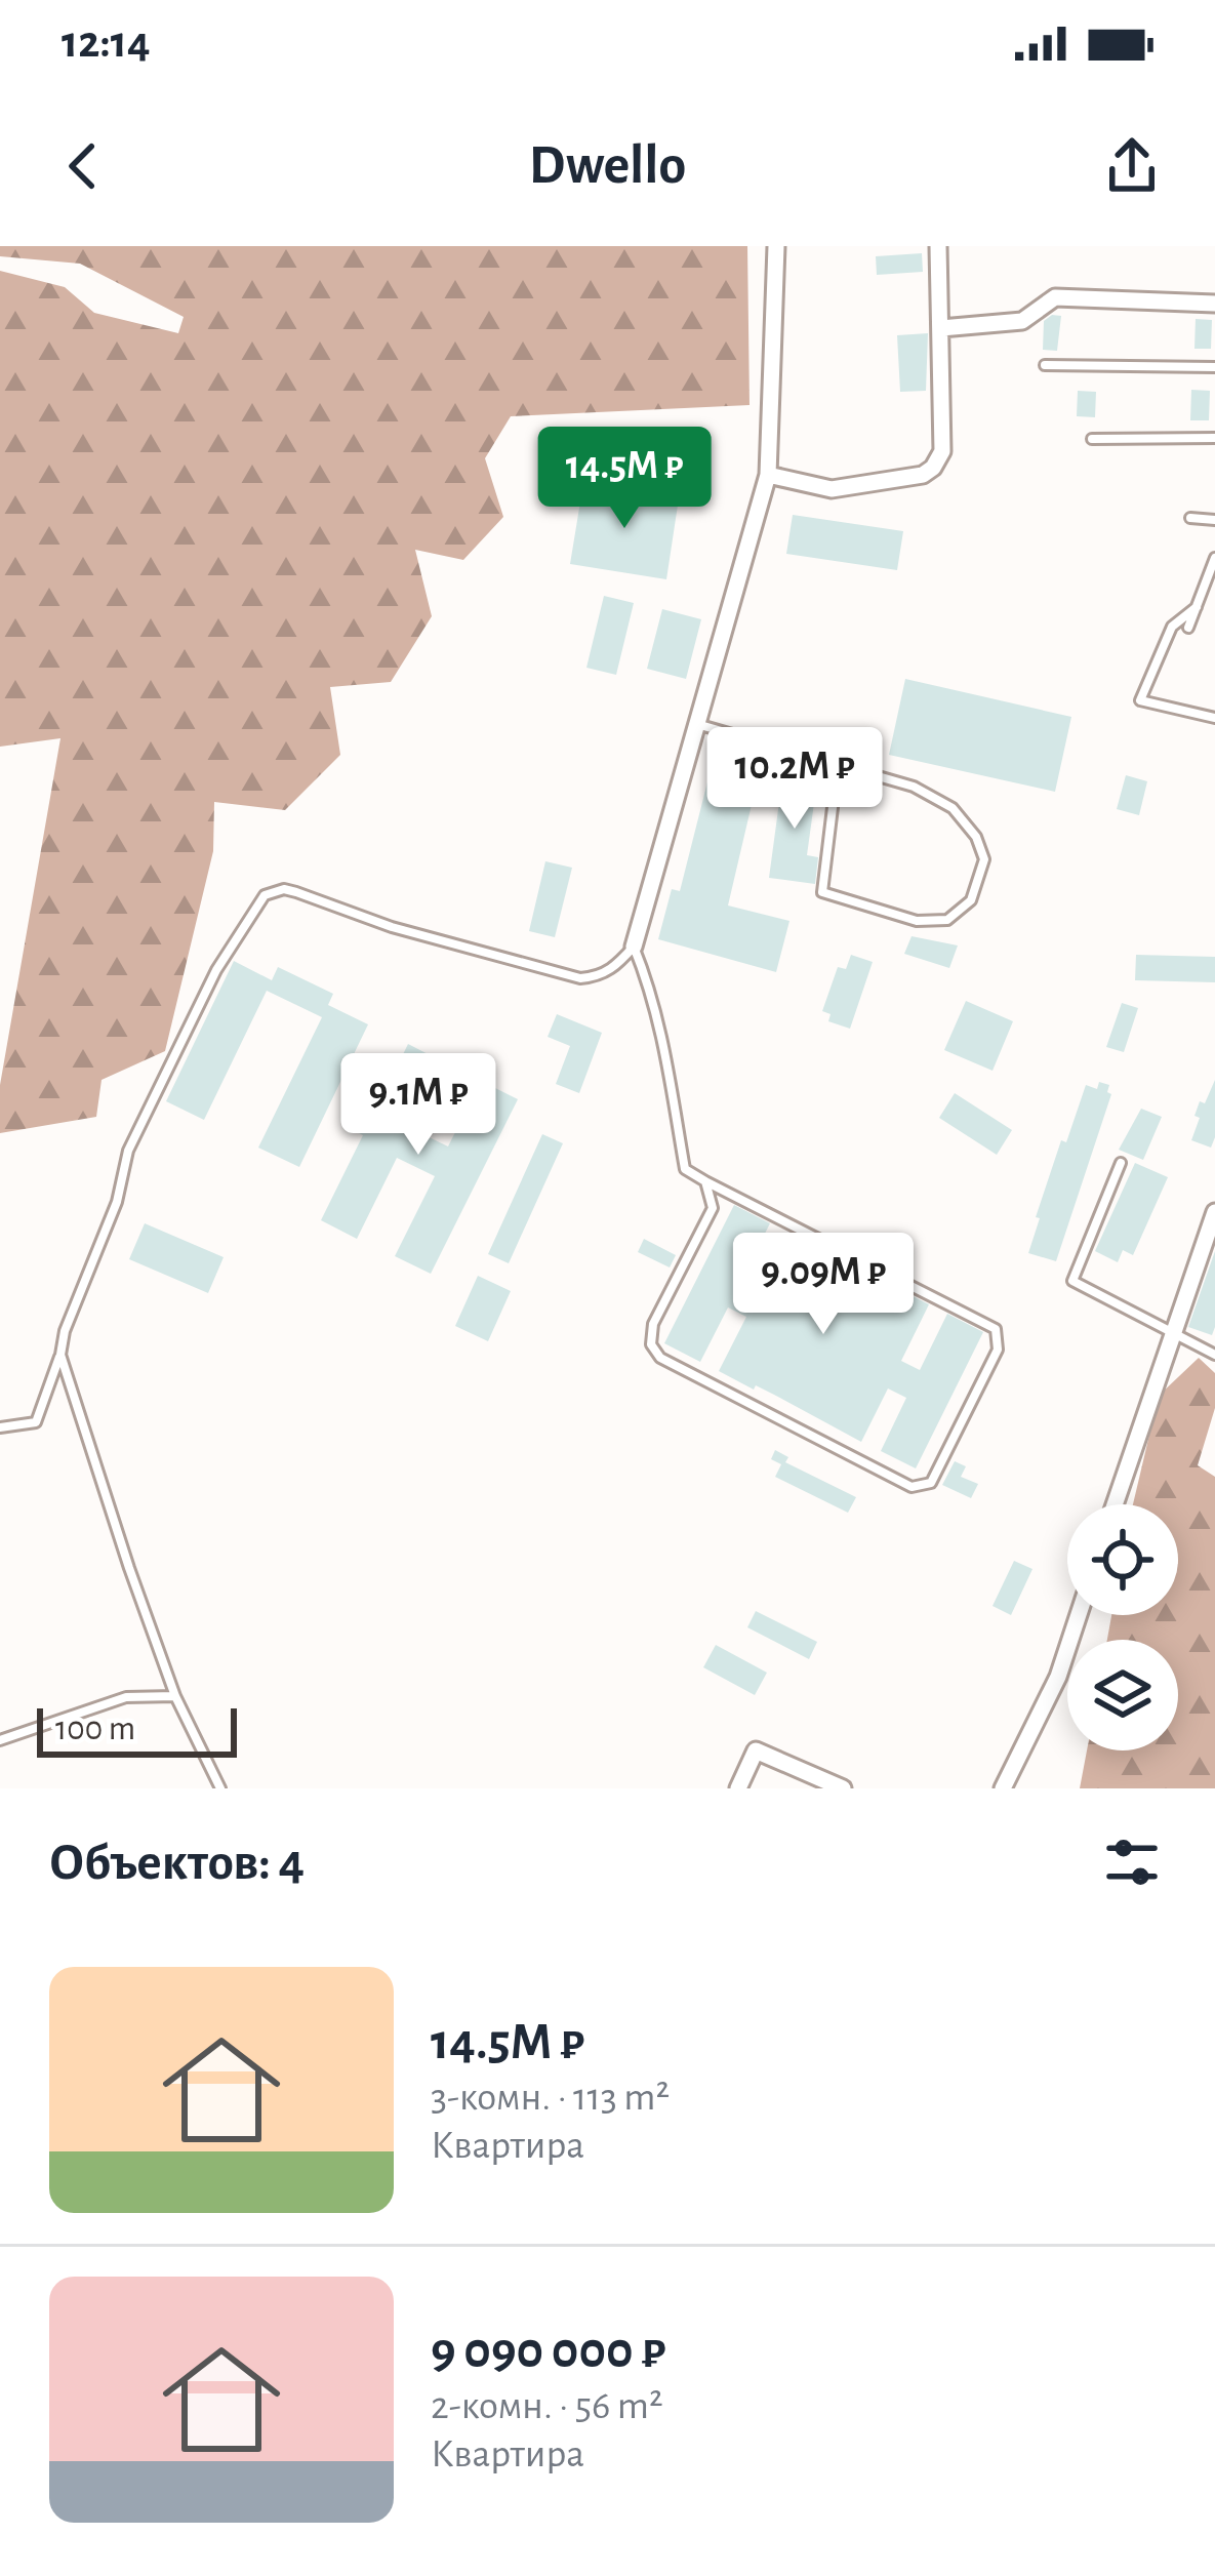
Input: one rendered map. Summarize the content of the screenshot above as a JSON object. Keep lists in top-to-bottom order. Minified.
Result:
{"scale_bar":"100 m","page":{"status":"12:14","header":"Dwello","price":["14.5M ₽","10.2M ₽","9.1M ₽","9.09M ₽"],"scale":"100 m","heading":"Объектов: 4","list":[{"name":"14.5M ₽","note":"3-комн. · 113 m² · Квартира"},{"name":"9 090 000 ₽","note":"2-комн. · 56 m² · Квартира"}]}}
